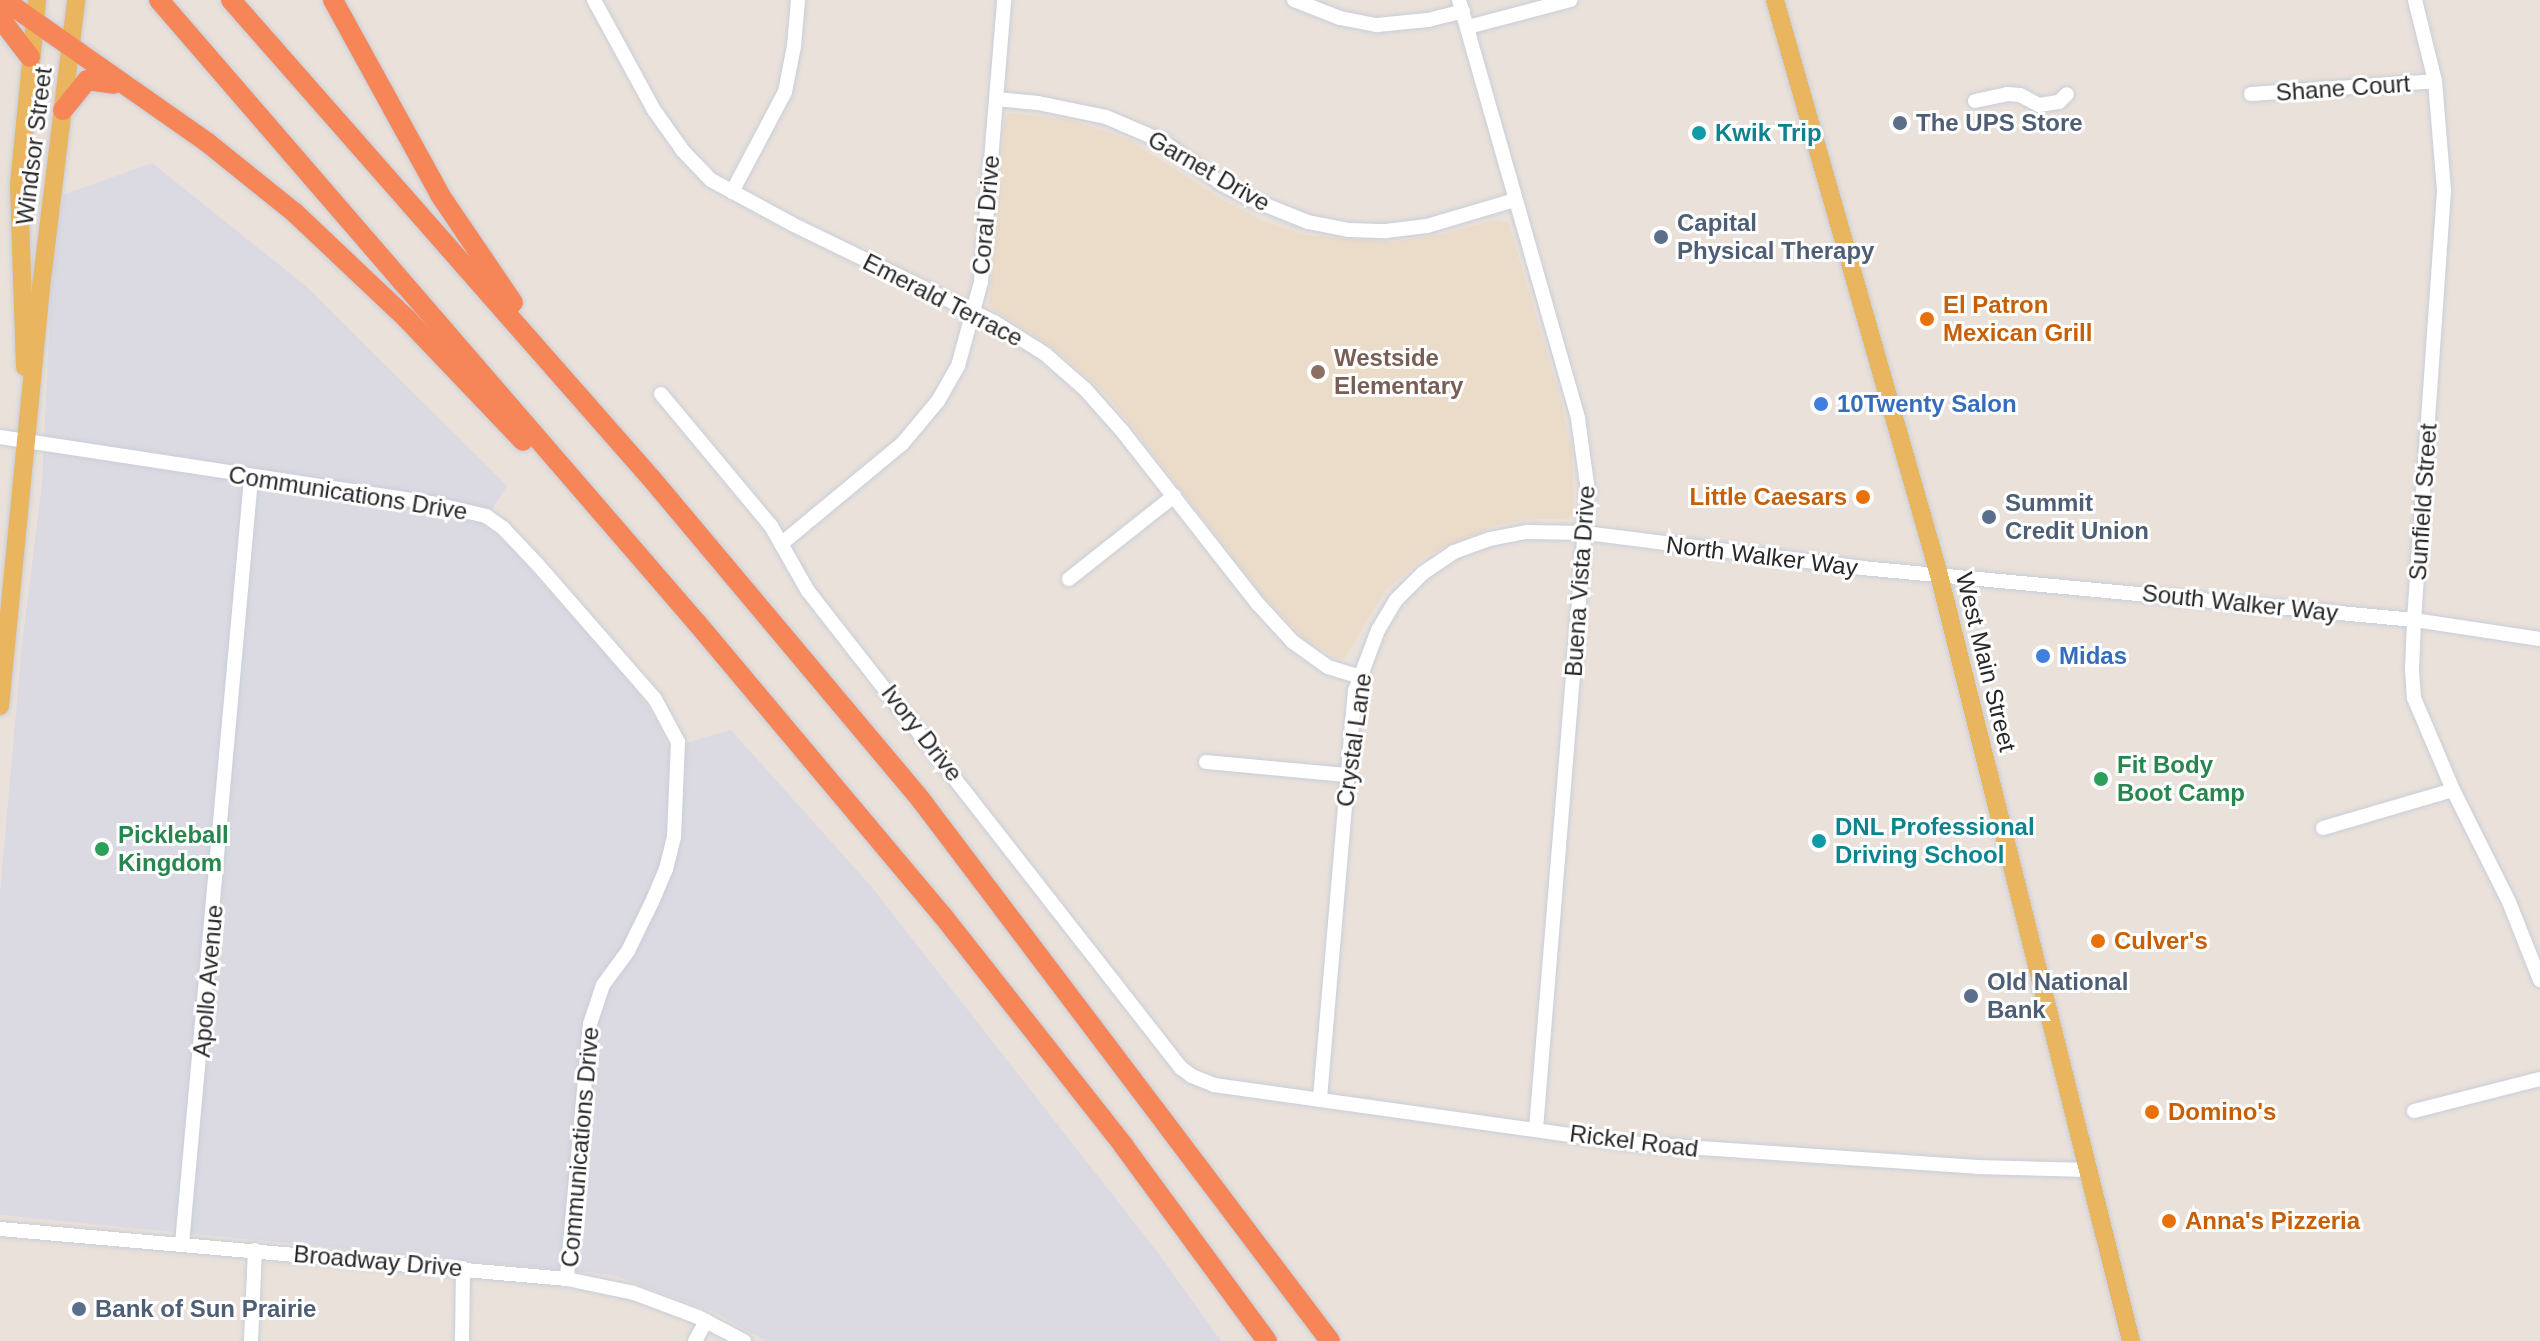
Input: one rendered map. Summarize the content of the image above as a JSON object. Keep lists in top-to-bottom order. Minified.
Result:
{"streets":{"main road":["Windsor Street","West Main Street"],"street":["Shane Court","Garnet Drive","Coral Drive","Emerald Terrace","Communications Drive","Sunfield Street","North Walker Way","Buena Vista Drive","South Walker Way","Ivory Drive","Crystal Lane","Apollo Avenue","Rickel Road","Broadway Drive"]},"crossings":[["Shane Court","Sunfield Street"],["Windsor Street","Communications Drive"],["Garnet Drive","Coral Drive"],["Garnet Drive","Buena Vista Drive"],["Coral Drive","Emerald Terrace"],["Coral Drive","Ivory Drive"],["Emerald Terrace","Crystal Lane"],["Communications Drive","Apollo Avenue"],["Communications Drive","Broadway Drive"],["Sunfield Street","South Walker Way"],["North Walker Way","Buena Vista Drive"],["North Walker Way","South Walker Way"],["North Walker Way","West Main Street"],["North Walker Way","Crystal Lane"],["Buena Vista Drive","Crystal Lane"],["Buena Vista Drive","Rickel Road"],["South Walker Way","West Main Street"],["West Main Street","Rickel Road"],["Ivory Drive","Rickel Road"],["Crystal Lane","Rickel Road"],["Apollo Avenue","Broadway Drive"]],"places":["The UPS Store","Kwik Trip","Capital Physical Therapy","El Patron Mexican Grill","Westside Elementary","10Twenty Salon","Little Caesars","Summit Credit Union","Midas","Fit Body Boot Camp","DNL Professional Driving School","Pickleball Kingdom","Culver's","Old National Bank","Domino's","Anna's Pizzeria","Bank of Sun Prairie"]}
